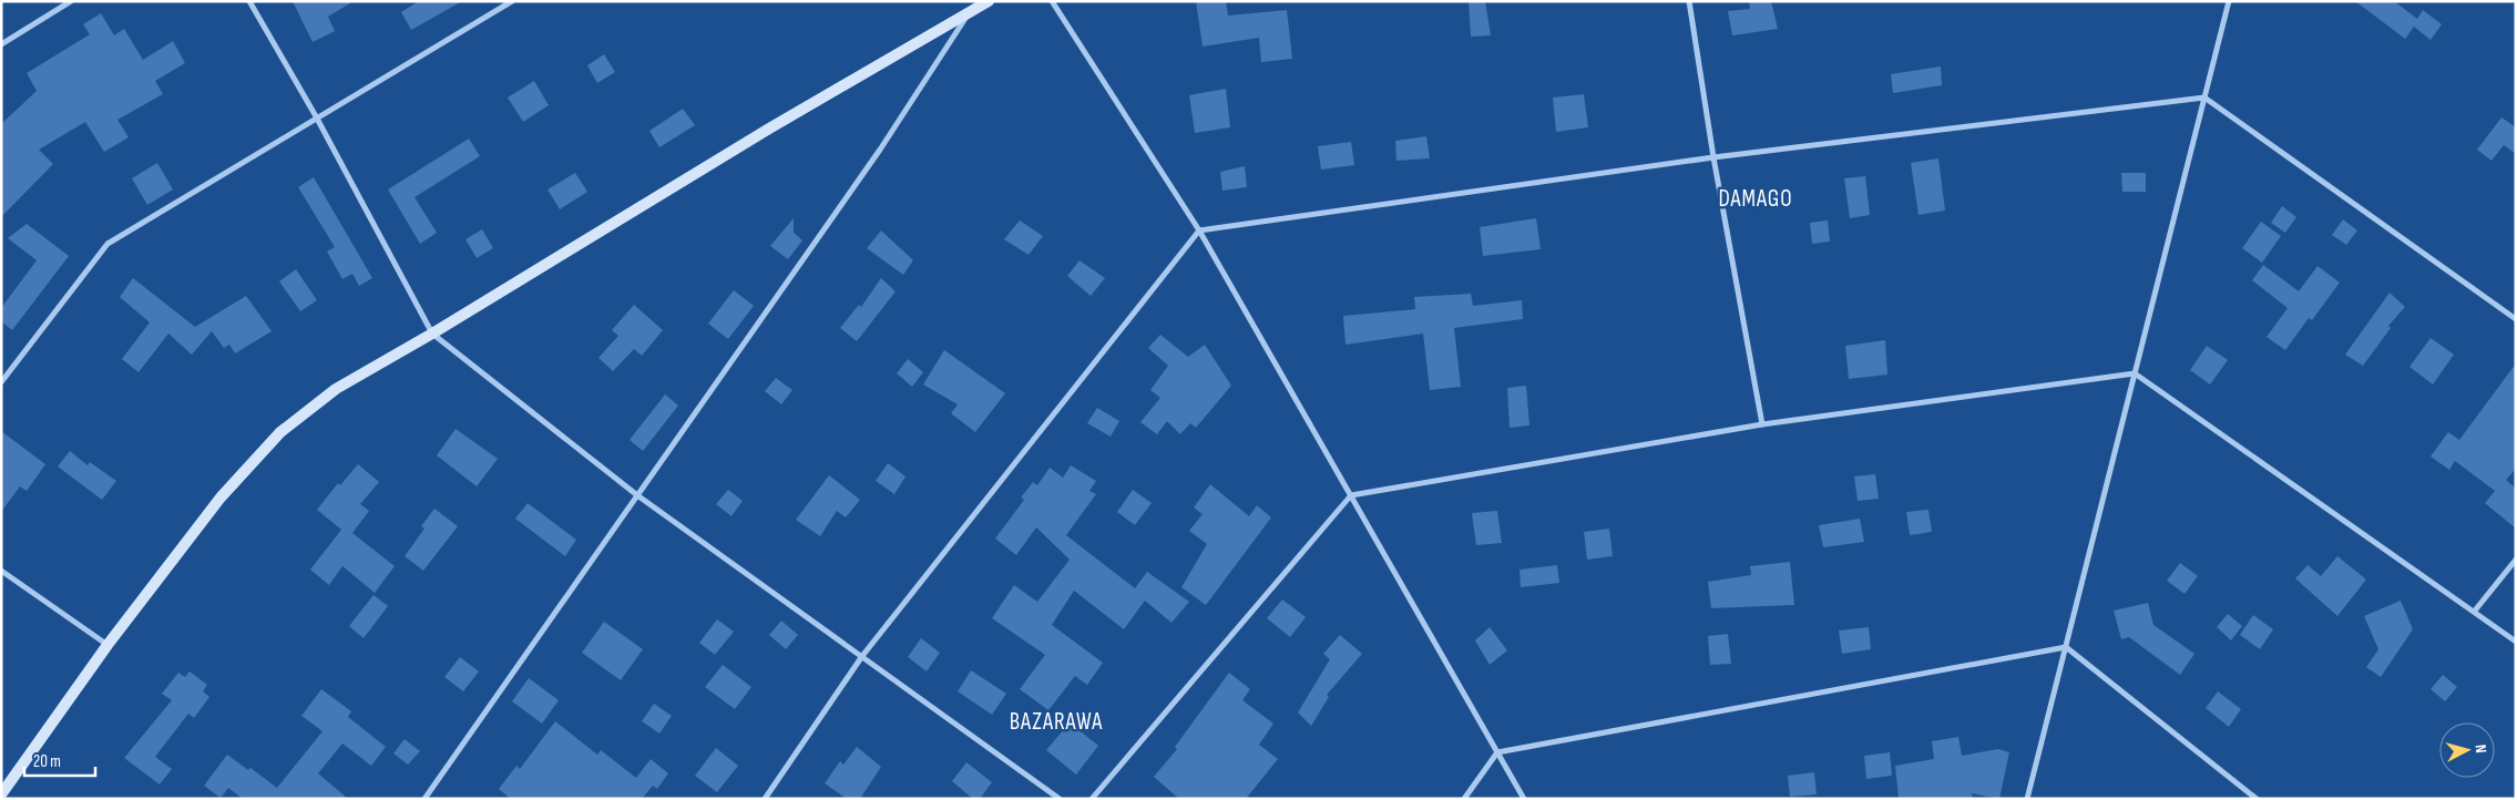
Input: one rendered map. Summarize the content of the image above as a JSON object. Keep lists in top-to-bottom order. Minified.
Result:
{"districts":["DAMAGO","BAZARAWA"],"scale_bar":"20 m","north":"right"}
